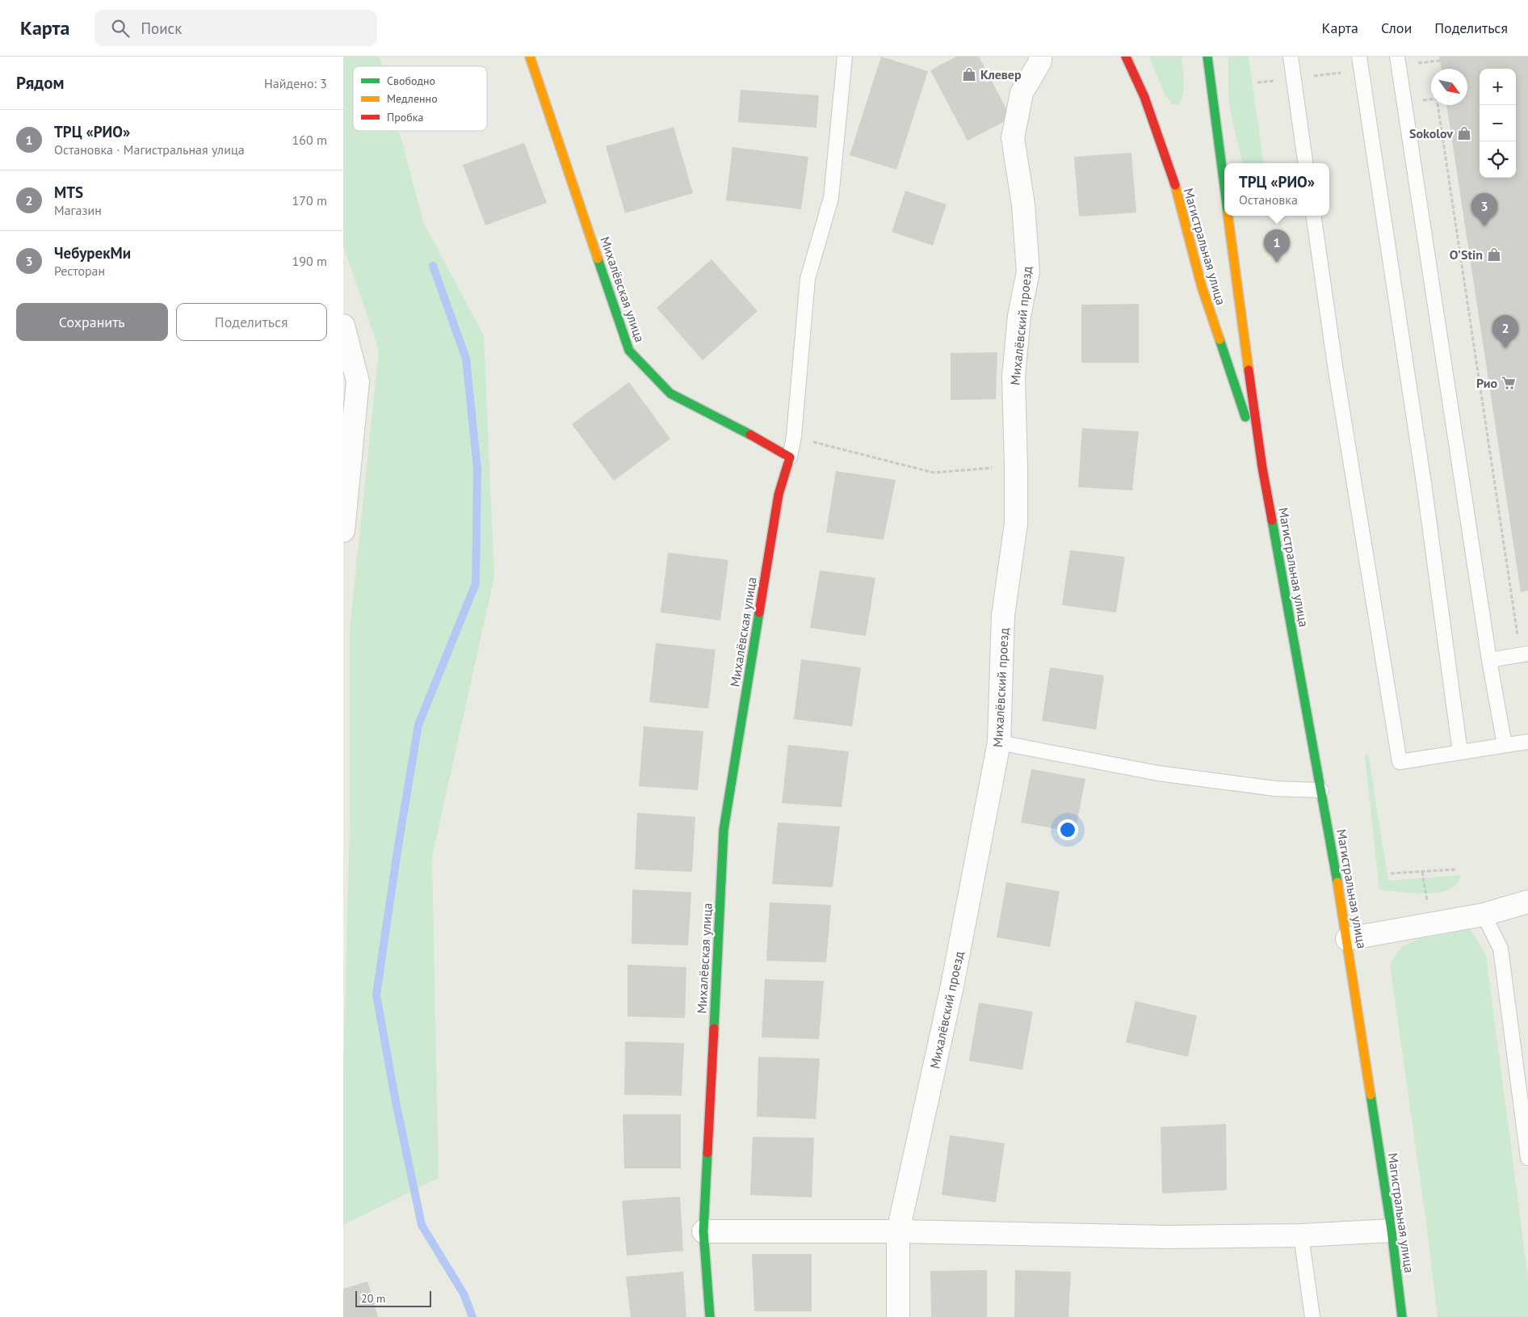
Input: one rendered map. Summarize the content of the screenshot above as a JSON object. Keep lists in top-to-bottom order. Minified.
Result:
{"streets":{"main road":["Магистральная улица","Михалёвская улица"],"street":["Михалёвский проезд"]},"places":{"shop":["Клевер","Sokolov","O'Stin"],"supermarket":["Рио"]},"legend":["Свободно","Медленно","Пробка"],"scale_bar":"20 m","north":"bottom right","page":{"header":"Карта","search":"Поиск","nav":["Карта","Слои","Поделиться"],"heading":["Рядом","Найдено: 3"],"map_buttons":["+","−"],"list":[{"mark":"1","name":"ТРЦ «РИО»","note":"Остановка · Магистральная улица","value":"160 m"},{"mark":"2","name":"MTS","note":"Магазин","value":"170 m"},{"mark":"3","name":"ЧебурекМи","note":"Ресторан","value":"190 m"}],"popup":["ТРЦ «РИО»","Остановка"],"pins":["3","1","2"],"buttons":["Сохранить","Поделиться"],"scale":"20 m"}}
